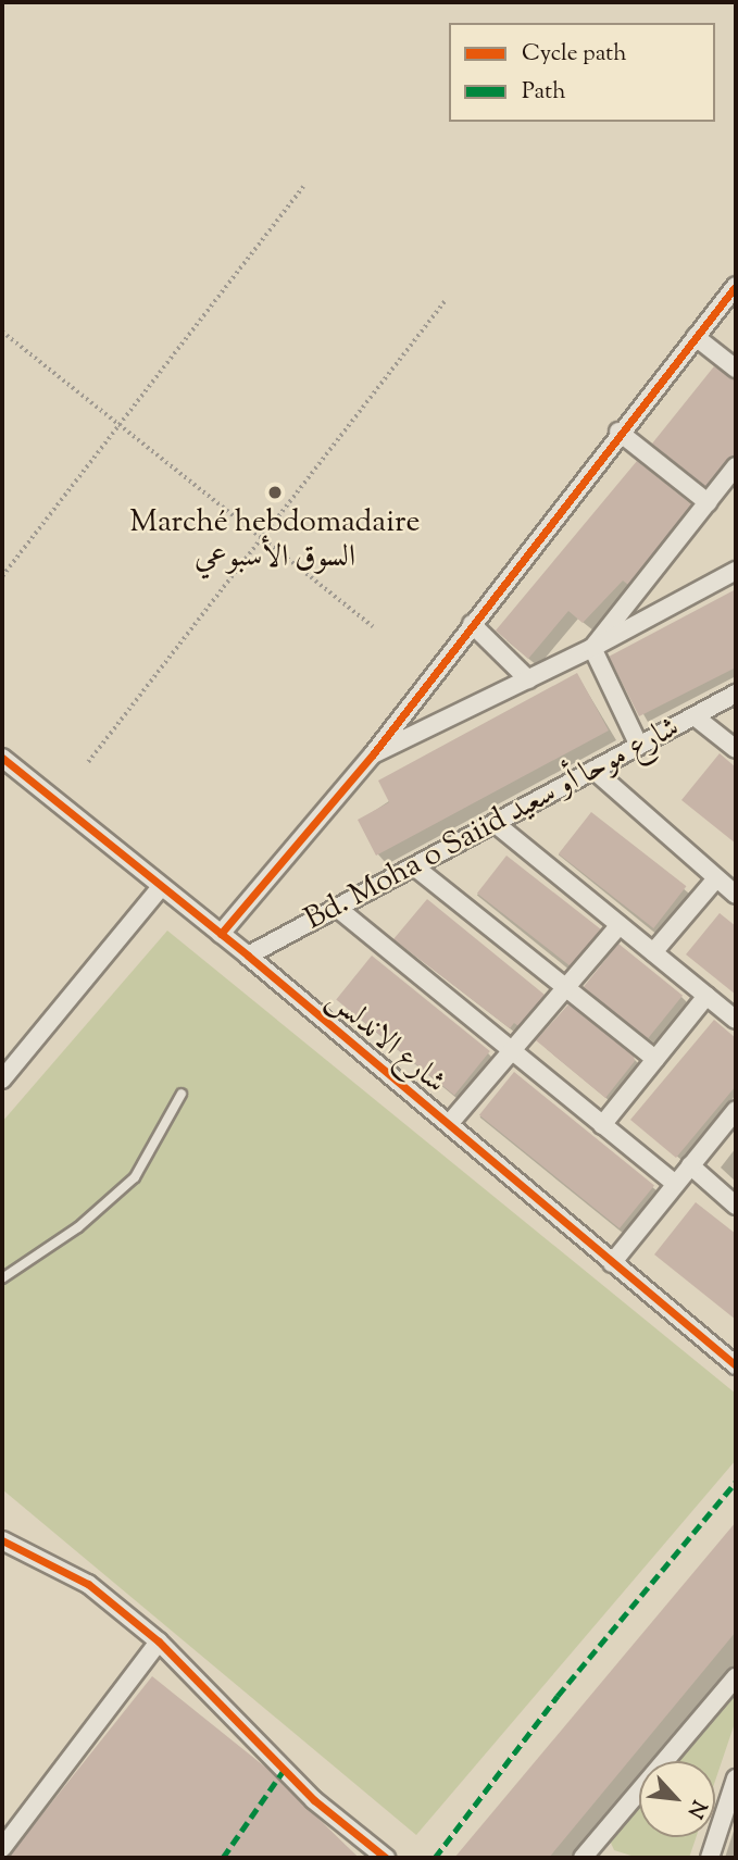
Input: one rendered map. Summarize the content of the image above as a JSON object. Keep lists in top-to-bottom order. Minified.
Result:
{"streets":{"street":["Bd. Moha o Saiid شارع موحا أو سعيد","شارع الاندلس"]},"crossings":[["Bd. Moha o Saiid شارع موحا أو سعيد","شارع الاندلس"]],"places":["Marché hebdomadaire السوق الأسبوعي"],"legend":["Cycle path","Path"],"north":"bottom right"}
